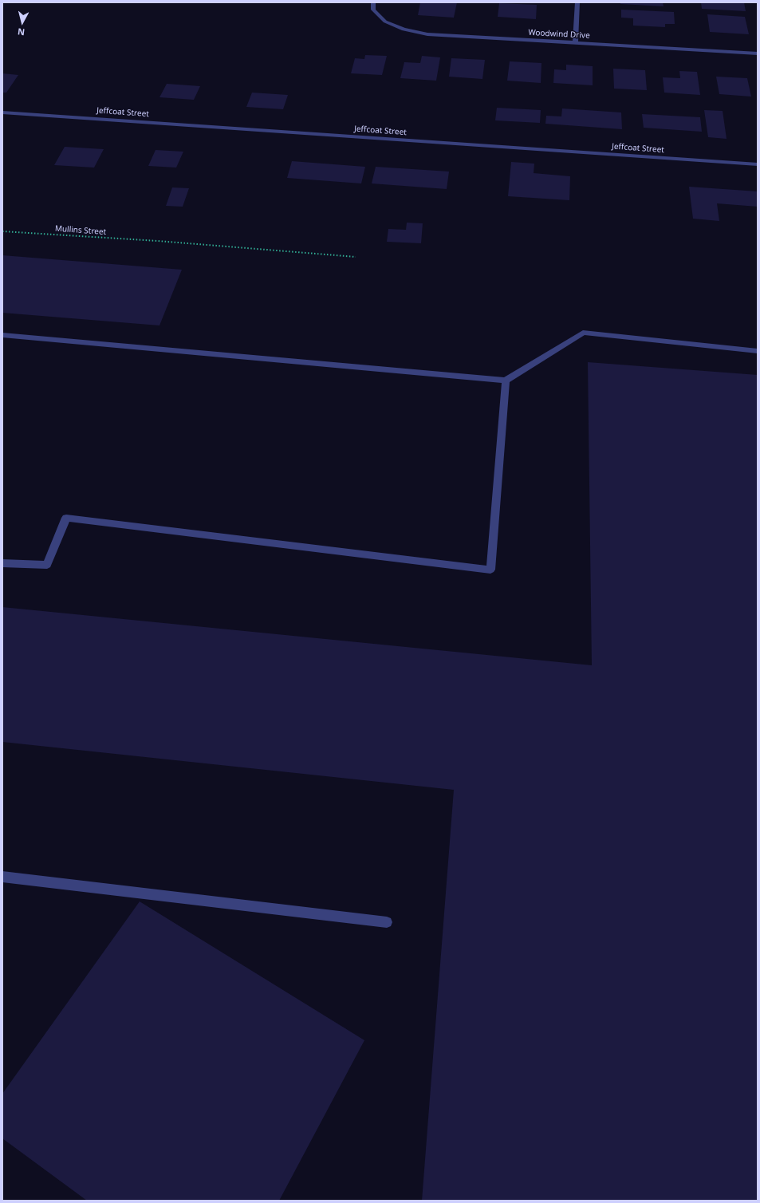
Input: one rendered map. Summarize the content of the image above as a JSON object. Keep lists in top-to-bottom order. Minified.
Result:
{"streets":{"street":["Woodwind Drive","Jeffcoat Street"],"path":["Mullins Street"]},"north":"bottom"}
